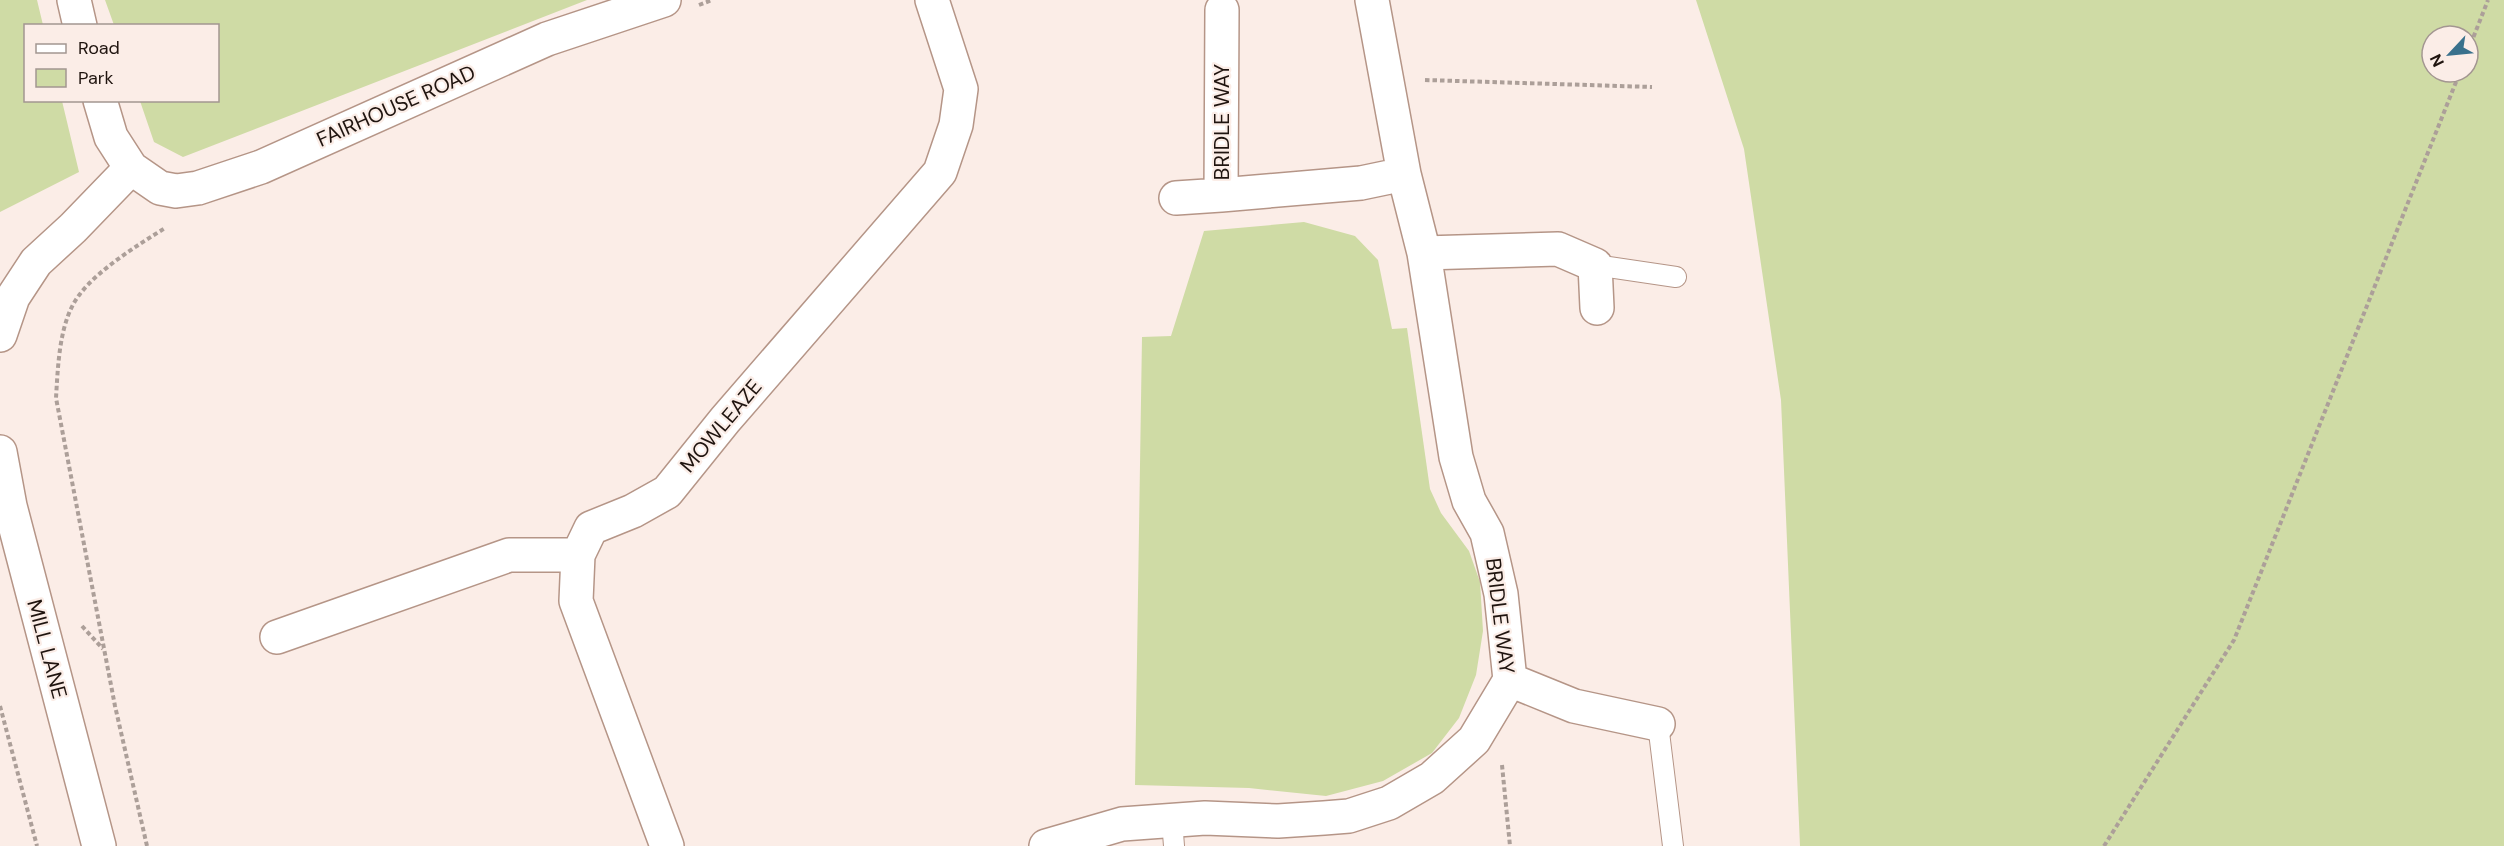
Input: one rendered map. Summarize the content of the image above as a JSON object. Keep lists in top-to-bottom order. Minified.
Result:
{"streets":{"street":["FAIRHOUSE ROAD","BRIDLE WAY","MOWLEAZE","MILL LANE"]},"legend":["Road","Park"],"north":"bottom left"}
